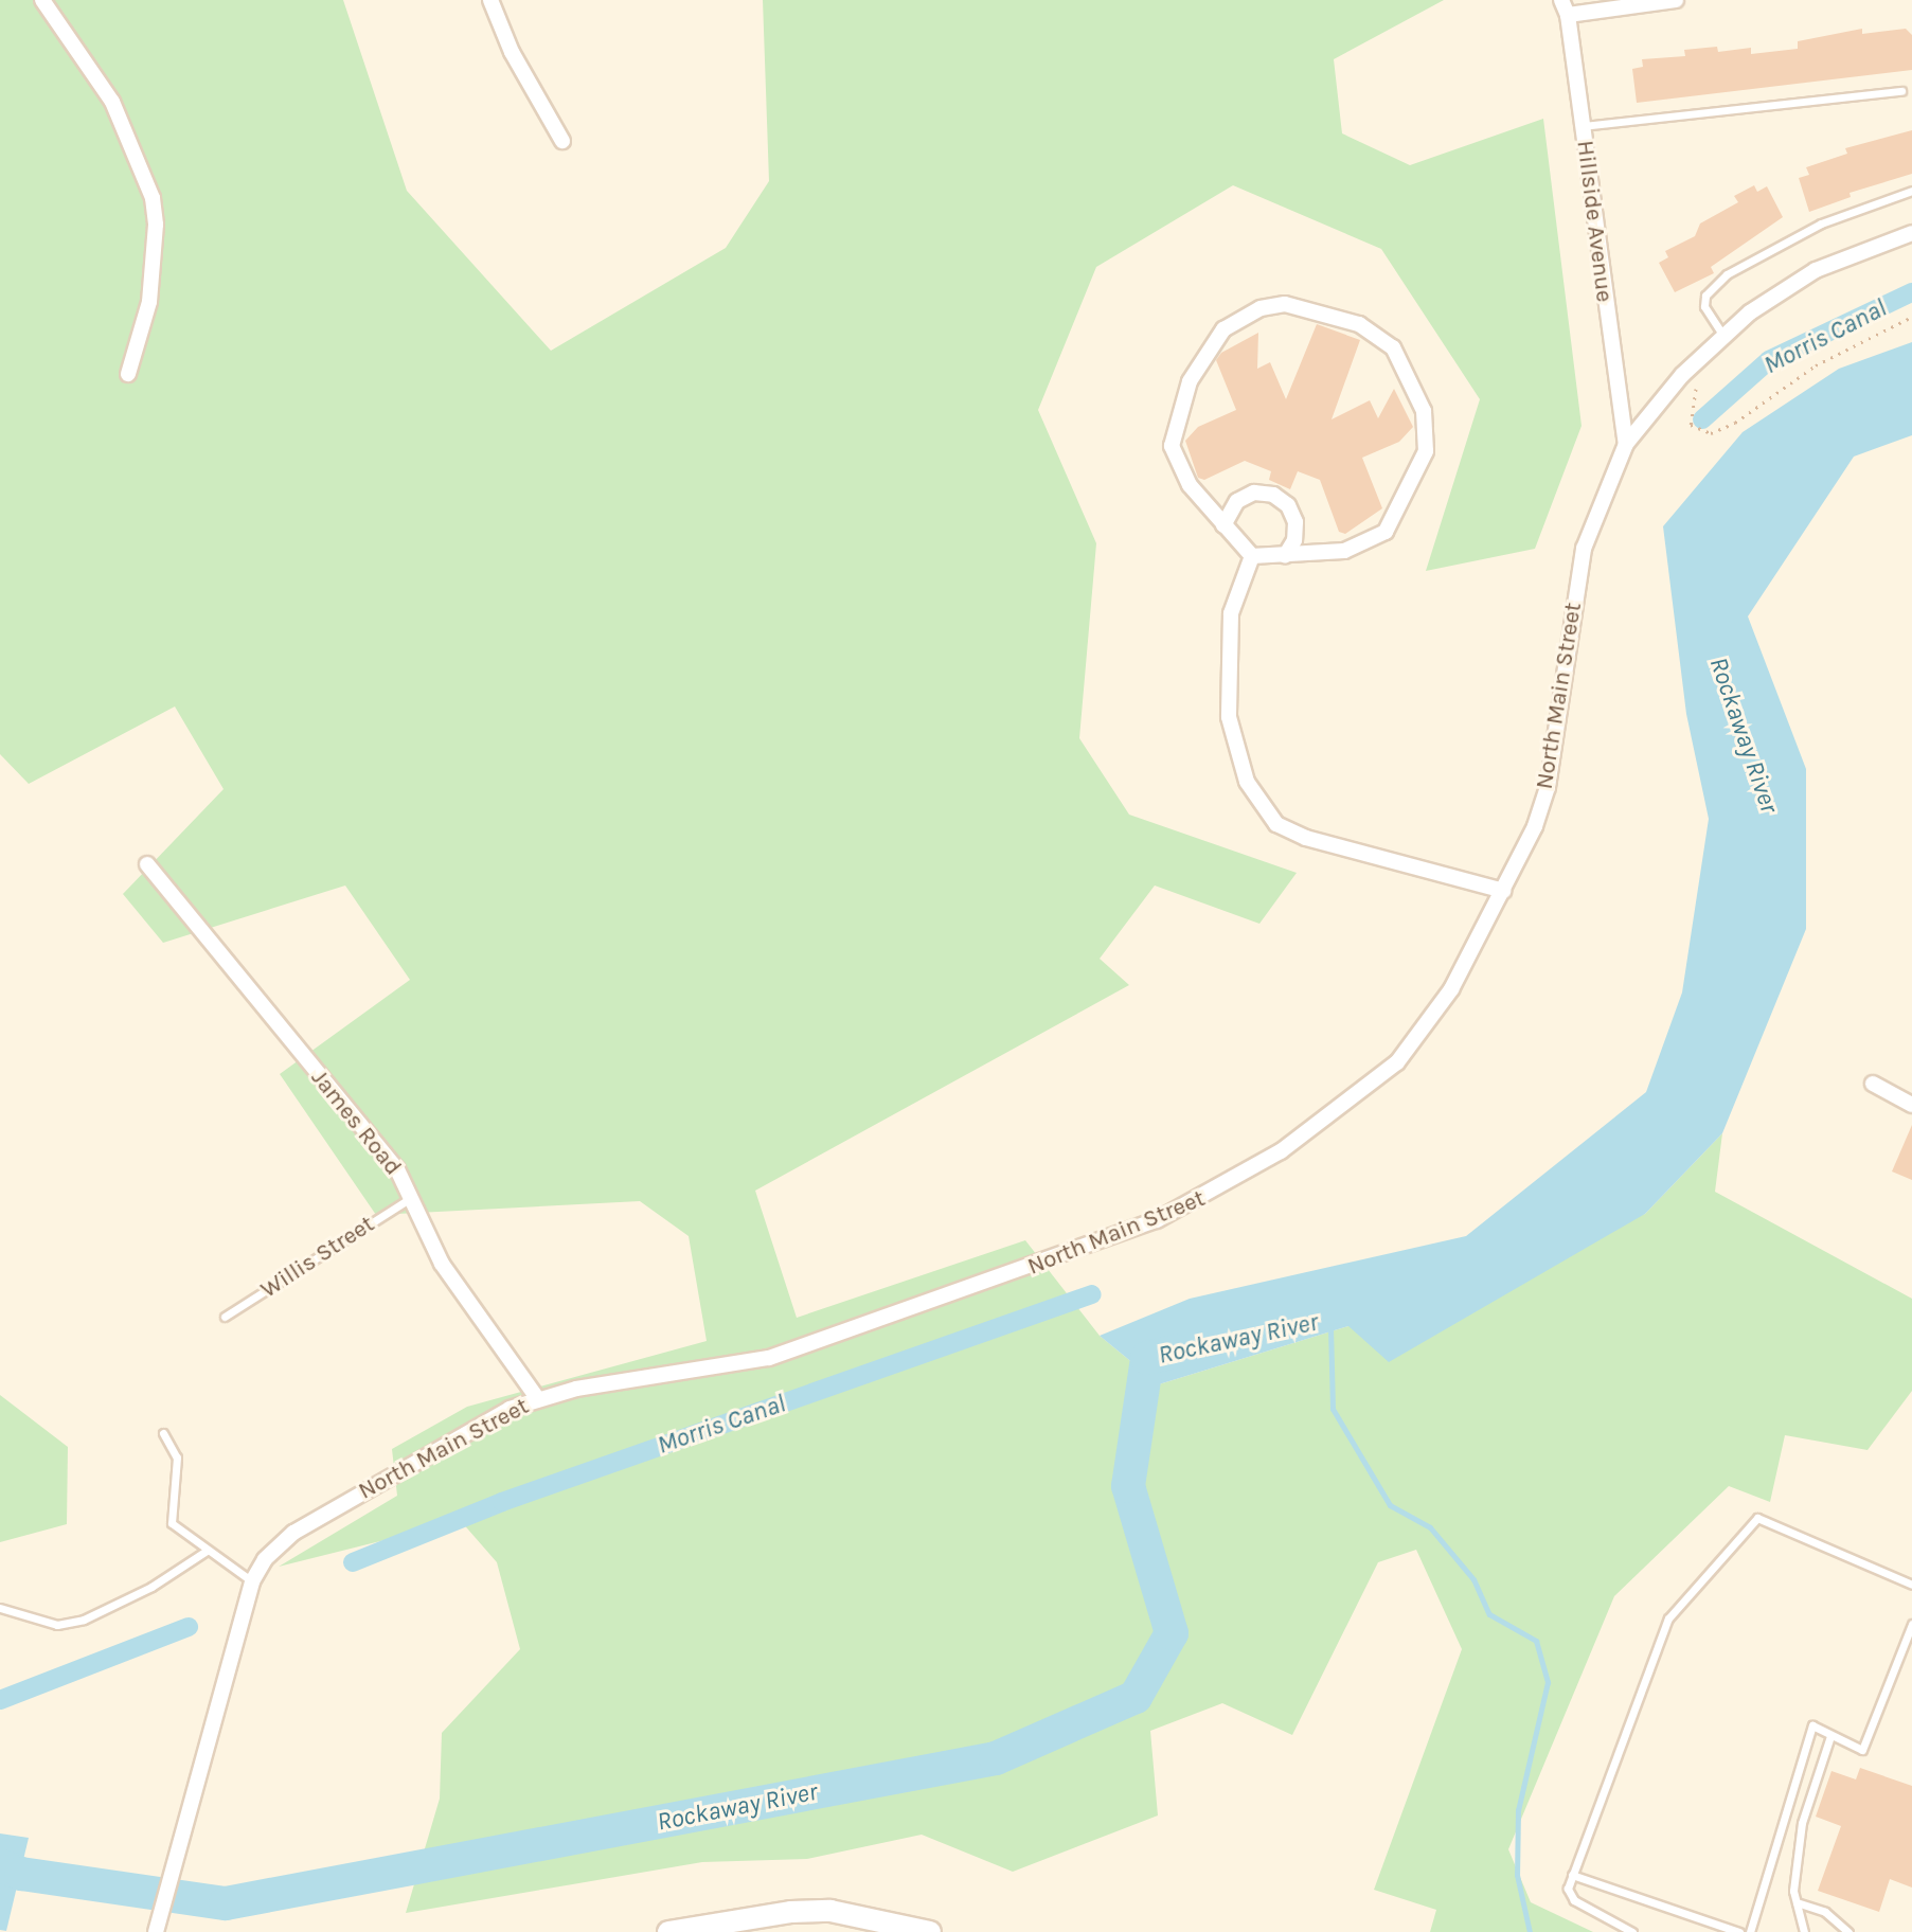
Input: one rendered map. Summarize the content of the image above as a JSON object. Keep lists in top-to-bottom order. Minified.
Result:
{"streets":{"street":["Hillside Avenue","North Main Street","James Road"],"lane":["Willis Street"]},"crossings":[["Hillside Avenue","North Main Street"],["North Main Street","James Road"],["James Road","Willis Street"]],"water":["Morris Canal","Rockaway River"]}
